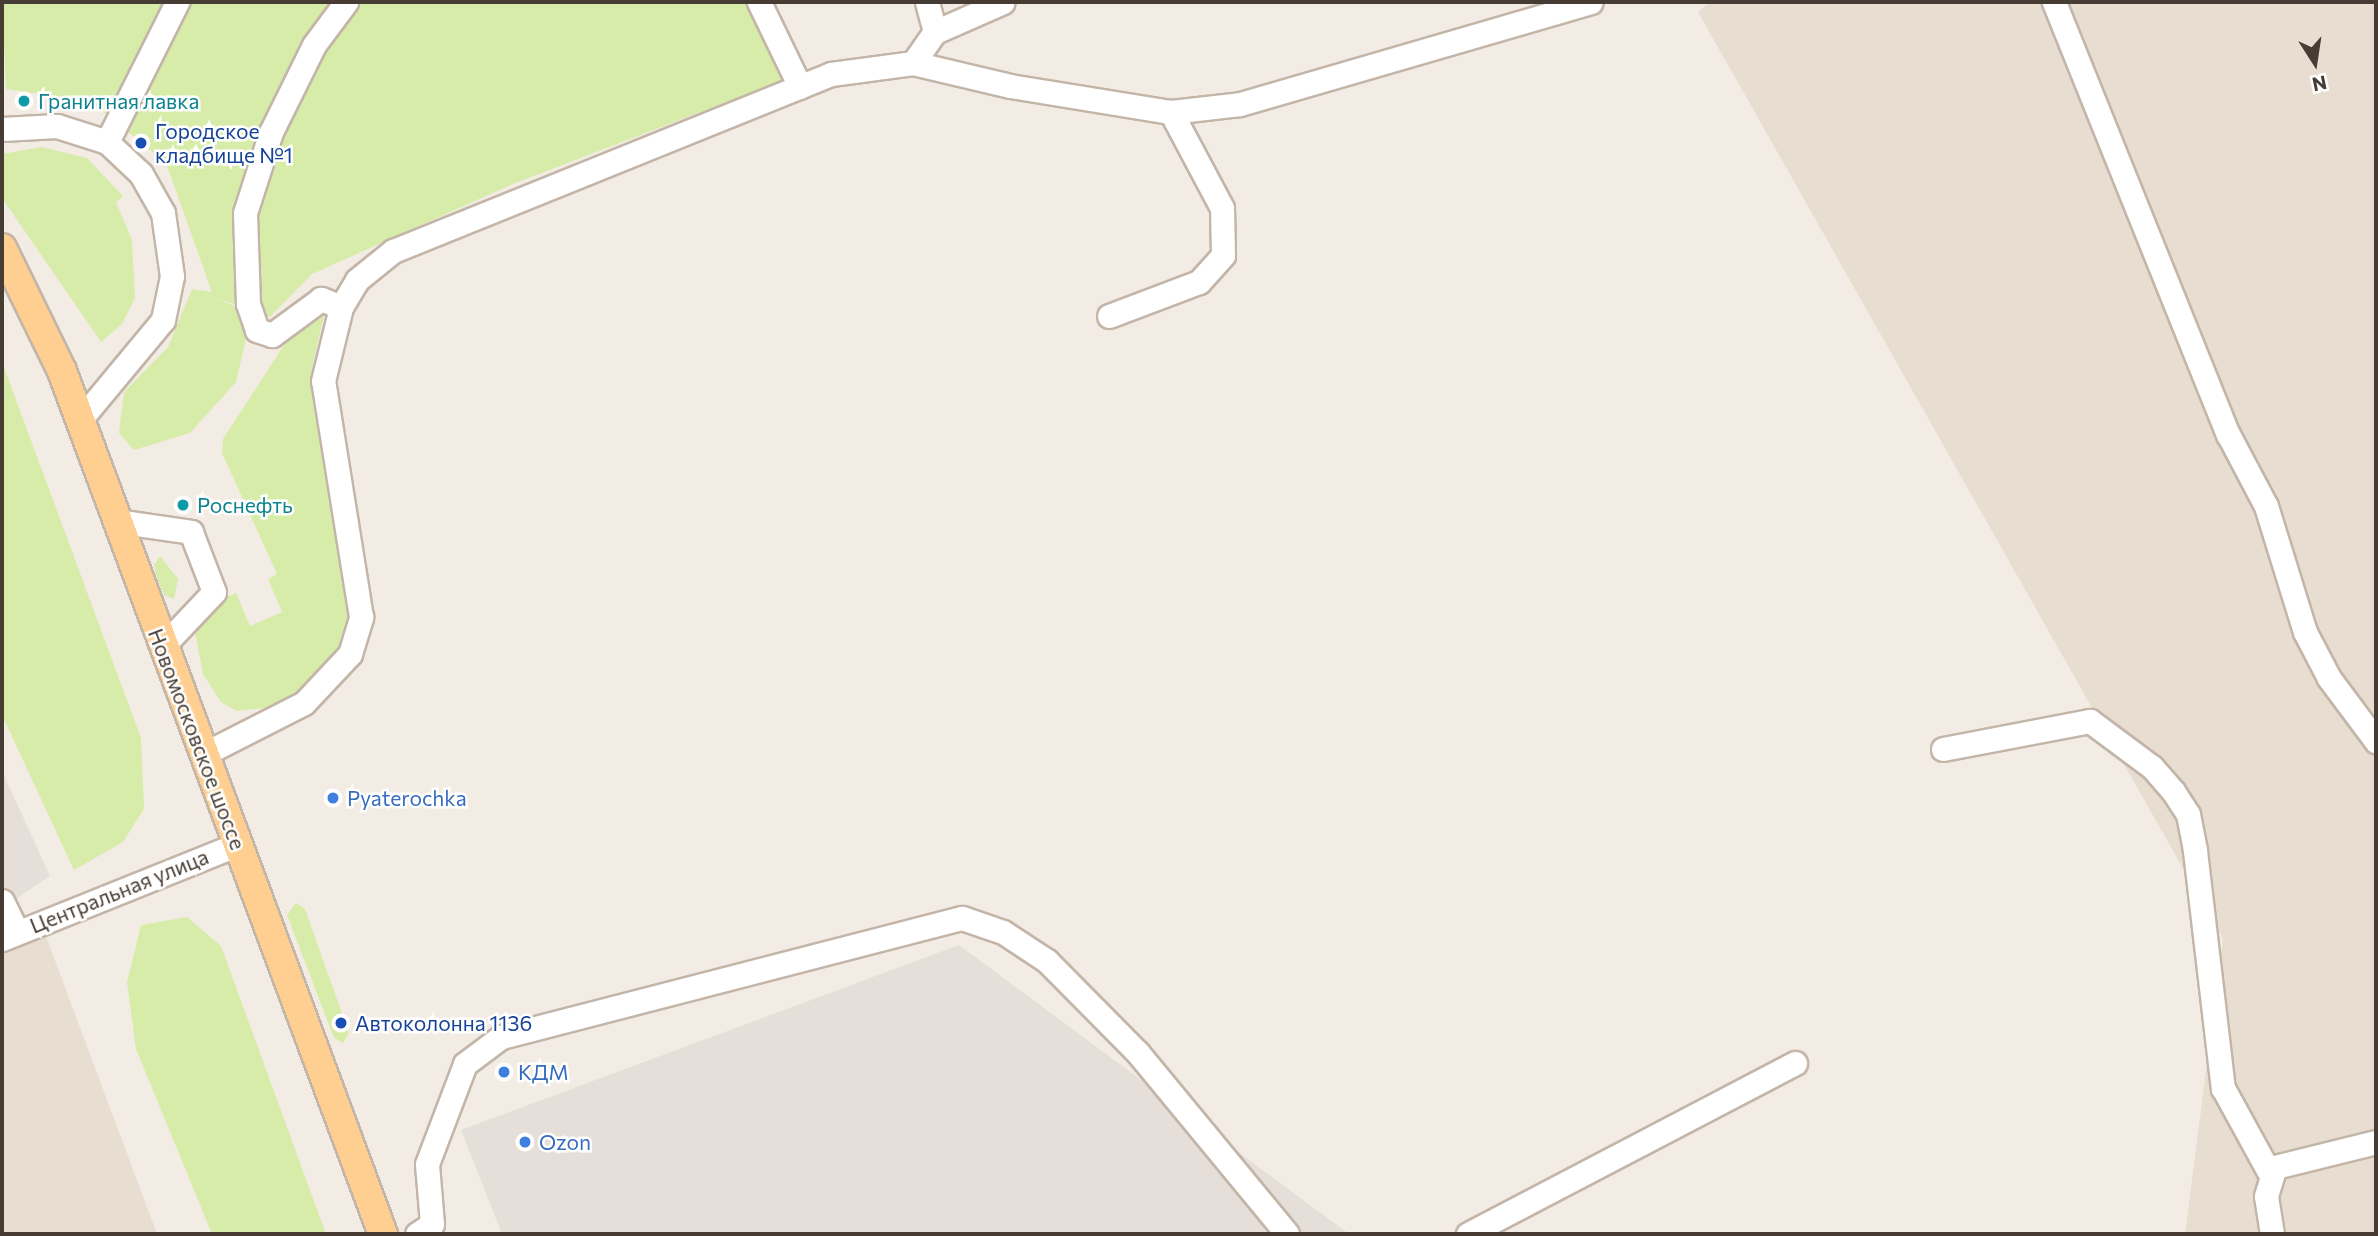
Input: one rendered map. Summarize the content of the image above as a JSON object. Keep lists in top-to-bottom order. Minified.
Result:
{"streets":{"main road":["Новомосковское шоссе"],"street":["Центральная улица"]},"crossings":[["Новомосковское шоссе","Центральная улица"]],"places":["Гранитная лавка","Городское кладбище №1","Роснефть","Pyaterochka","Автоколонна 1136","КДМ","Ozon"],"north":"bottom"}
